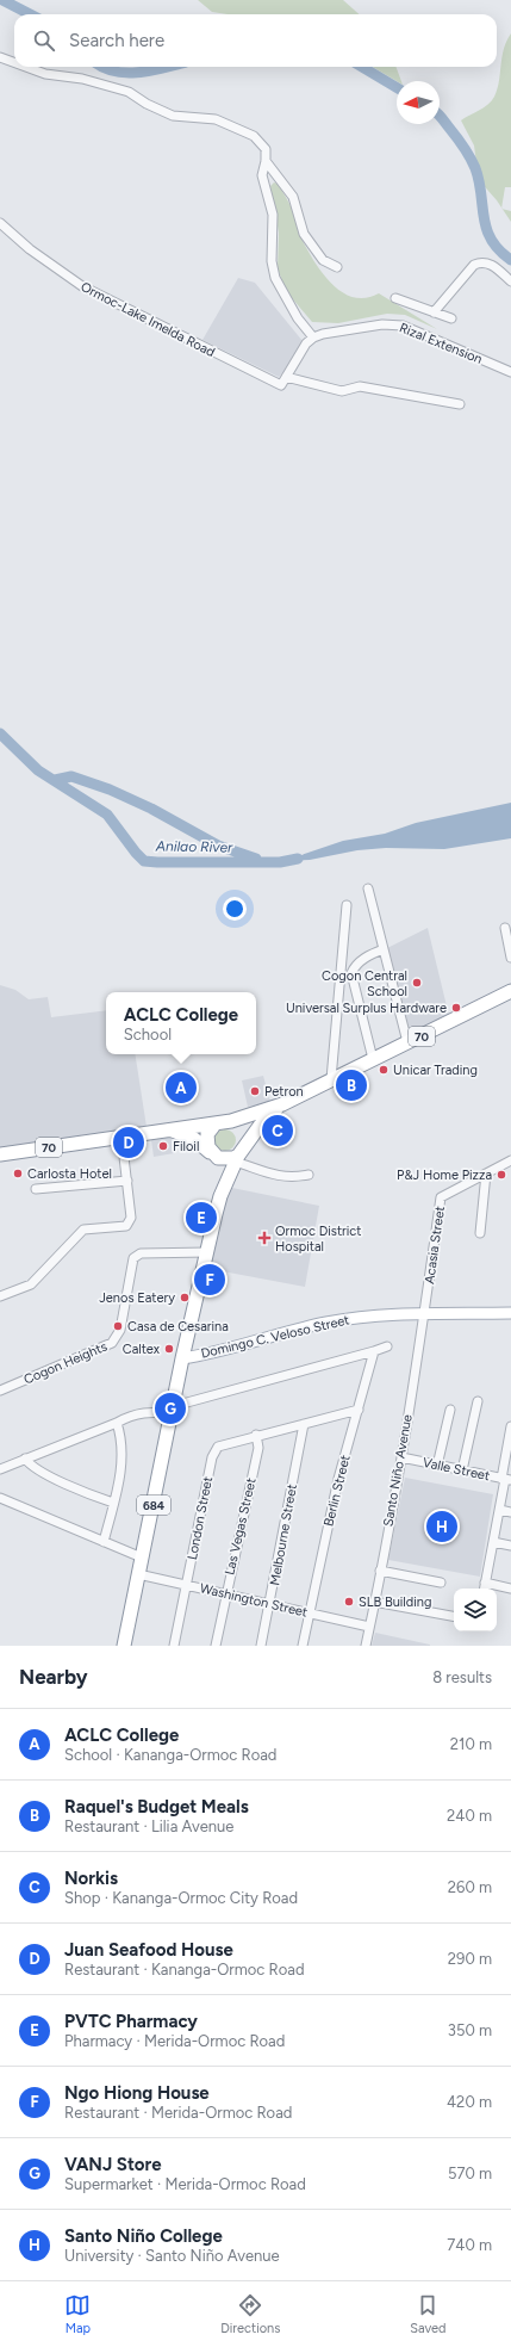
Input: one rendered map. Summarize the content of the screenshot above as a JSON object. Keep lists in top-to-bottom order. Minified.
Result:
{"streets":{"highway":["70","684"],"main road":["Domingo C. Veloso Street"],"street":["Ormoc-Lake Imelda Road","Rizal Extension","Acasia Street","Cogon Heights","Valle Street","Santo Niño Avenue","Berlin Street","London Street","Las Vegas Street","Melbourne Street","Washington Street"]},"crossings":[["70","684"],["Acasia Street","Domingo C. Veloso Street"],["Acasia Street","Santo Niño Avenue"],["Domingo C. Veloso Street","Santo Niño Avenue"],["Domingo C. Veloso Street","684"],["Cogon Heights","684"],["Valle Street","Santo Niño Avenue"],["Santo Niño Avenue","Washington Street"],["Berlin Street","Washington Street"],["684","Washington Street"],["London Street","Las Vegas Street"],["London Street","Washington Street"],["Las Vegas Street","Washington Street"],["Melbourne Street","Washington Street"]],"water":["Anilao River"],"places":{"other":["Cogon Central School","Universal Surplus Hardware","Unicar Trading","Petron","Filoil","Carlosta Hotel","P&J Home Pizza","Jenos Eatery","Casa de Cesarina","Caltex","SLB Building"],"health":["Ormoc District Hospital"]},"north":"left","page":{"search":"Search here","popup":["ACLC College","School"],"pins":["B","A","C","D","E","F","G","H"],"heading":["Nearby","8 results"],"list":[{"mark":"A","name":"ACLC College","note":"School · Kananga-Ormoc Road","value":"210 m"},{"mark":"B","name":"Raquel's Budget Meals","note":"Restaurant · Lilia Avenue","value":"240 m"},{"mark":"C","name":"Norkis","note":"Shop · Kananga-Ormoc City Road","value":"260 m"},{"mark":"D","name":"Juan Seafood House","note":"Restaurant · Kananga-Ormoc Road","value":"290 m"},{"mark":"E","name":"PVTC Pharmacy","note":"Pharmacy · Merida-Ormoc Road","value":"350 m"},{"mark":"F","name":"Ngo Hiong House","note":"Restaurant · Merida-Ormoc Road","value":"420 m"},{"mark":"G","name":"VANJ Store","note":"Supermarket · Merida-Ormoc Road","value":"570 m"},{"mark":"H","name":"Santo Niño College","note":"University · Santo Niño Avenue","value":"740 m"}],"nav":["Map","Directions","Saved"]}}
